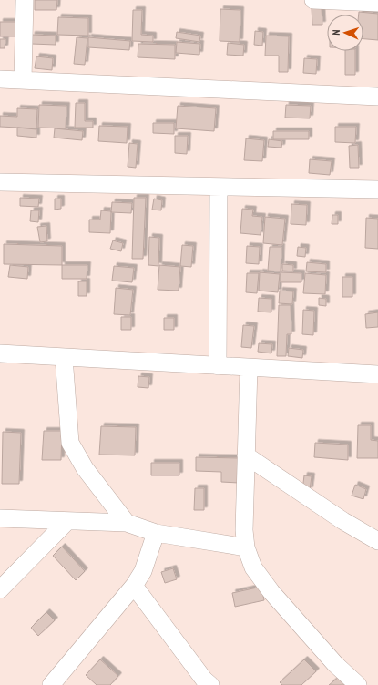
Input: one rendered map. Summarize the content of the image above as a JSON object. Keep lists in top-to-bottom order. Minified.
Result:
{"north":"left"}
